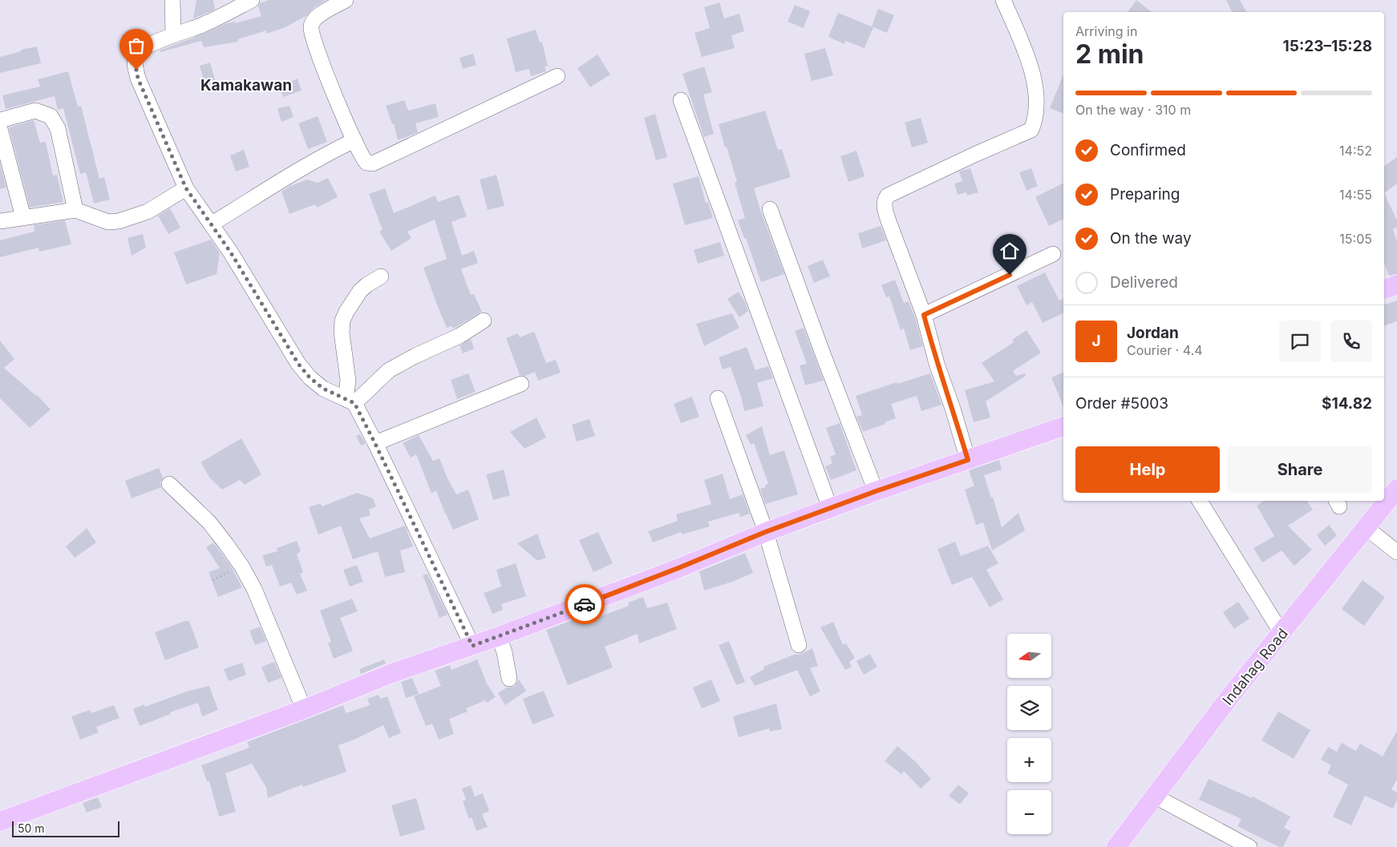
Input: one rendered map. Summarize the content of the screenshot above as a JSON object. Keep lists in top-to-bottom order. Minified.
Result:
{"streets":{"main road":["Indahag Road"]},"districts":["Kamakawan"],"scale_bar":"50 m","north":"left","page":{"heading":["2 min","Arriving in","15:23–15:28"],"panel":["Jordan","Courier · 4.4","Order #5003","$14.82"],"bar":"On the way · 310 m","list":[["Confirmed","14:52"],["Preparing","14:55"],["On the way","15:05"],"Delivered"],"round":"J","buttons":["Help","Share"],"map_buttons":["+","−"],"scale":"50 m"}}
